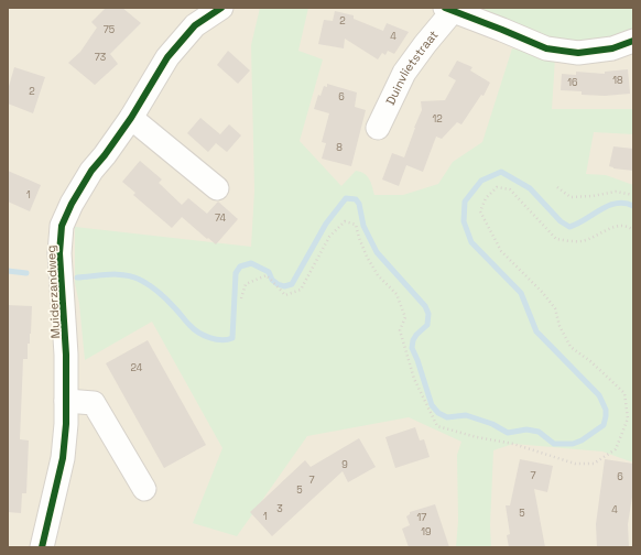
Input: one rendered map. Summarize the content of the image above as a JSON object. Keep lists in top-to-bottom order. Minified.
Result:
{"streets":{"street":["Duinvlietstraat","Muiderzandweg"]},"house_numbers":["2","75","4","73","18","16","2","6","12","8","1","74","24","9","7","6","7","5","3","4","5","1","17","19"]}
